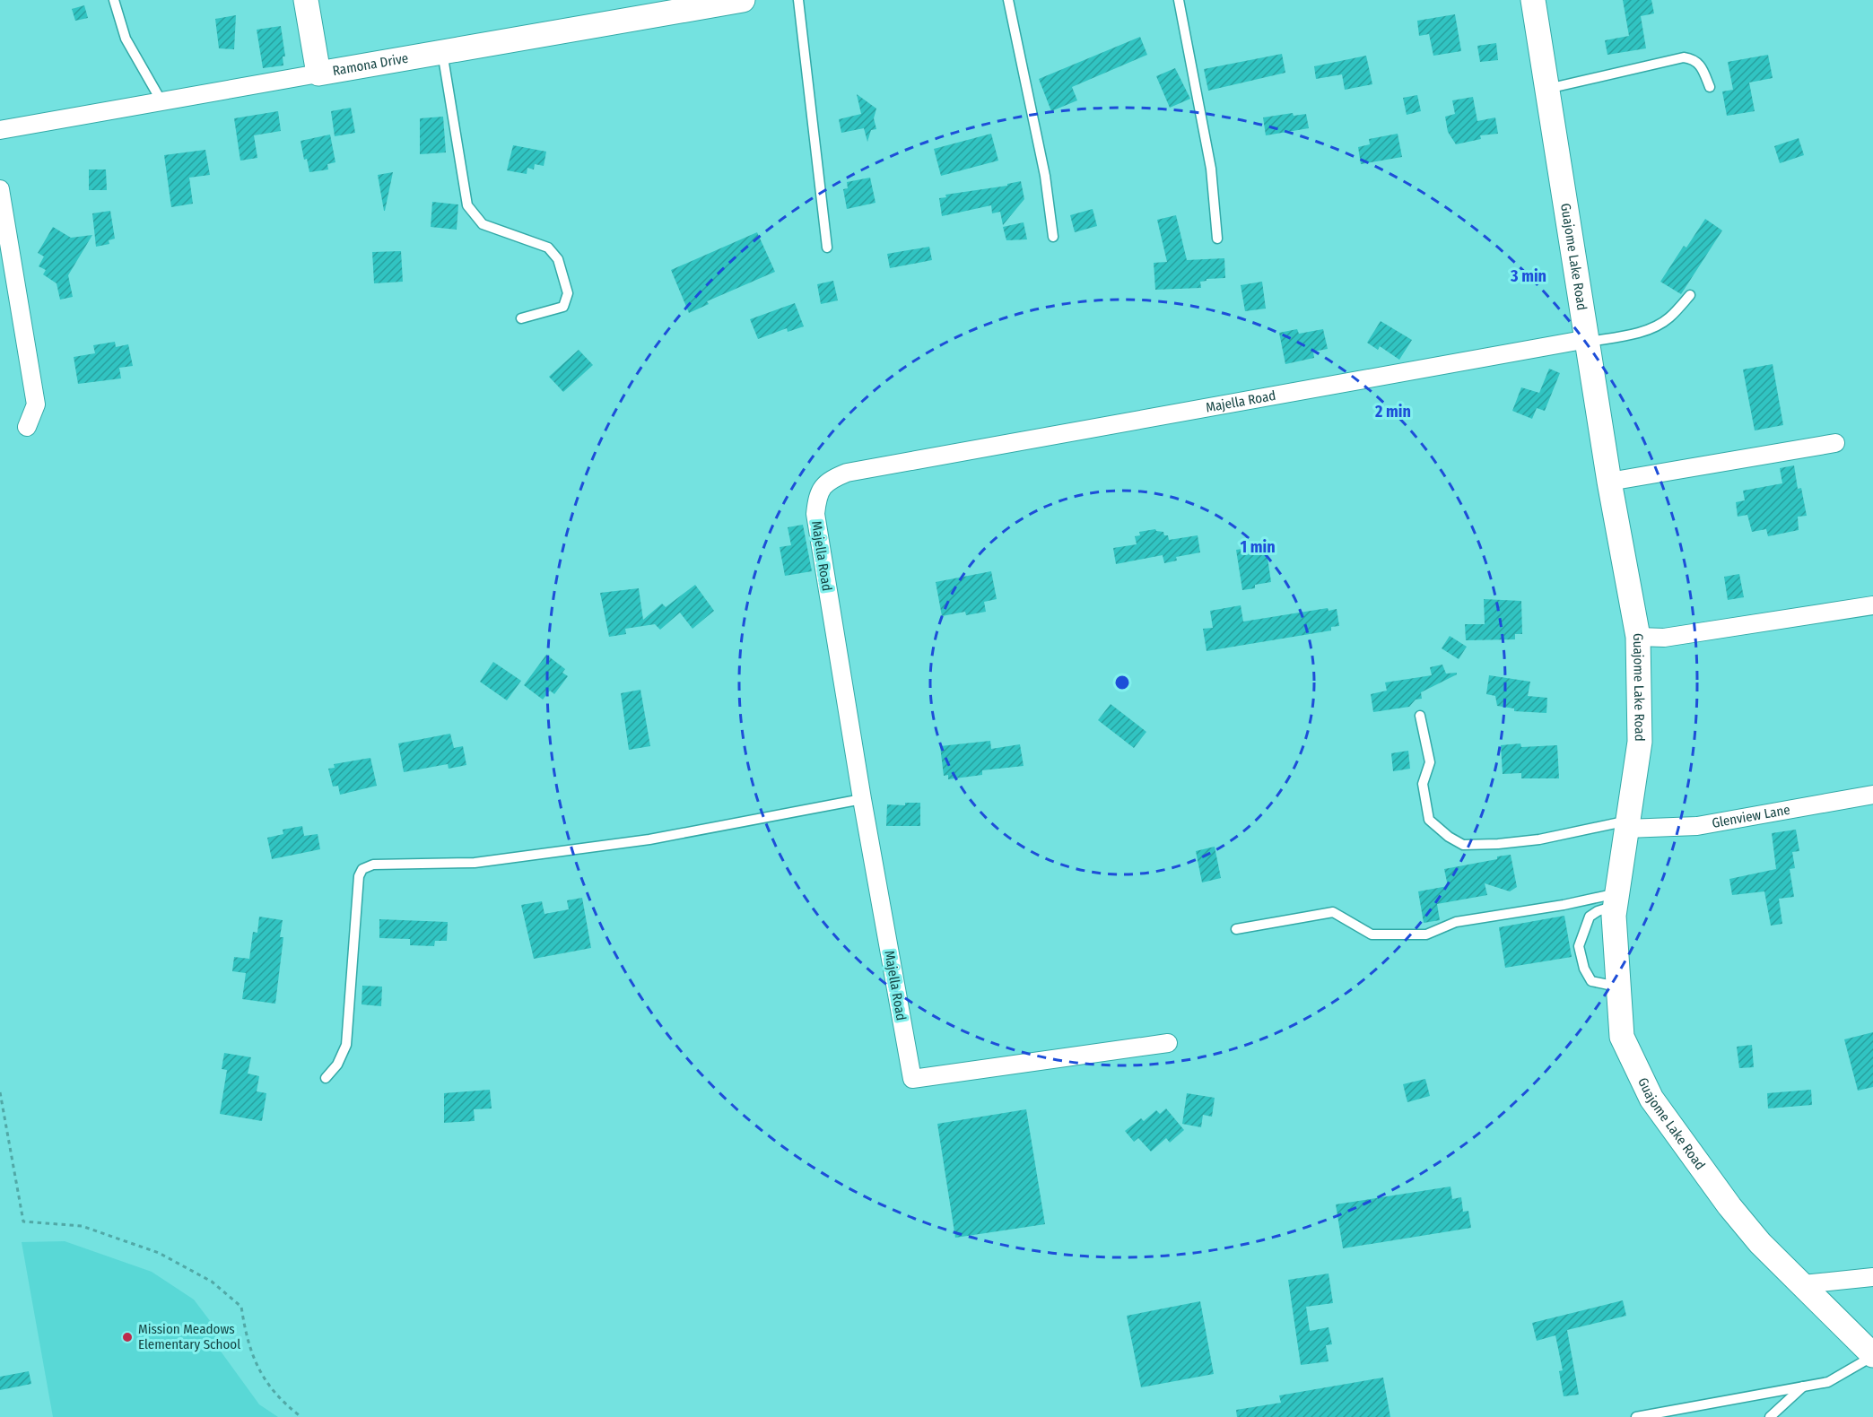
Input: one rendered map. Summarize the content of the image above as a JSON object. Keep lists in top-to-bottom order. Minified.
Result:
{"streets":{"street":["Ramona Drive","Guajome Lake Road","Majella Road","Glenview Lane"]},"crossings":[["Guajome Lake Road","Majella Road"],["Guajome Lake Road","Glenview Lane"]],"places":["Mission Meadows Elementary School"],"rings":["3 min","2 min","1 min"]}
